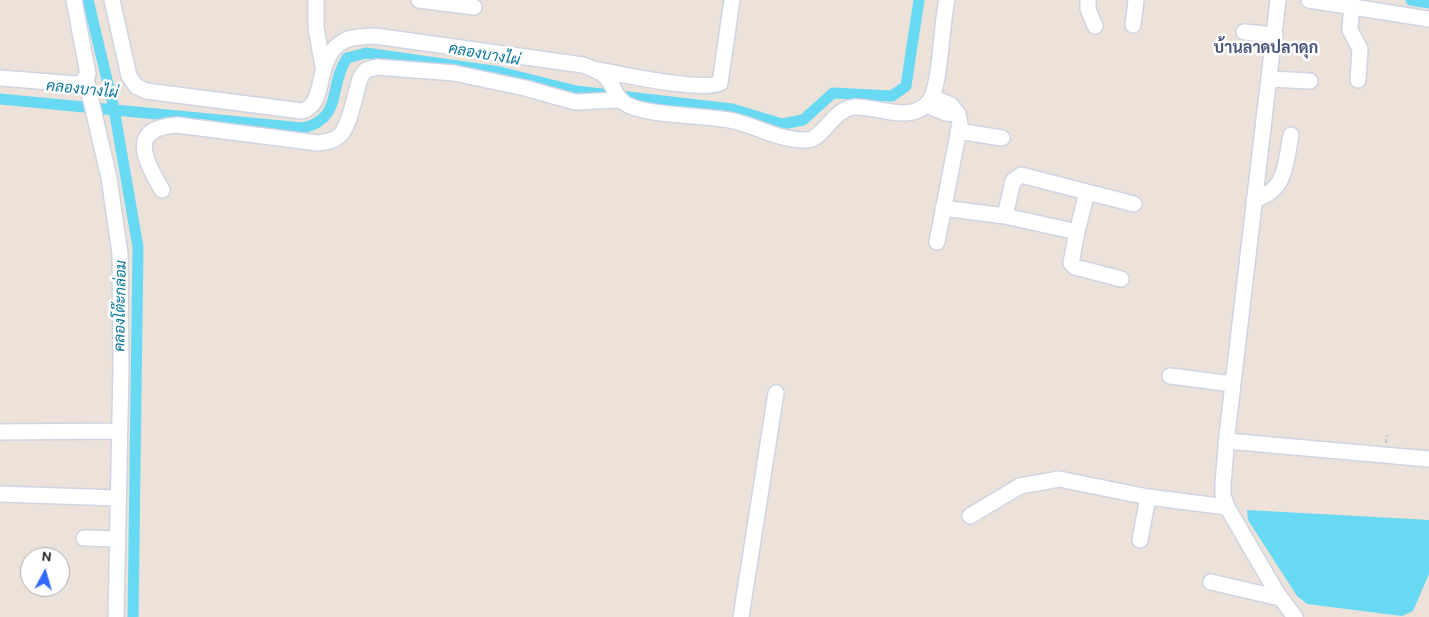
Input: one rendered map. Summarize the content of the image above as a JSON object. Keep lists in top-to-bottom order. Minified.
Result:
{"districts":["บ้านลาดปลาดุก"],"water":["คลองบางไผ่","คลองโต๊ะกล่อม"],"north":"top"}
